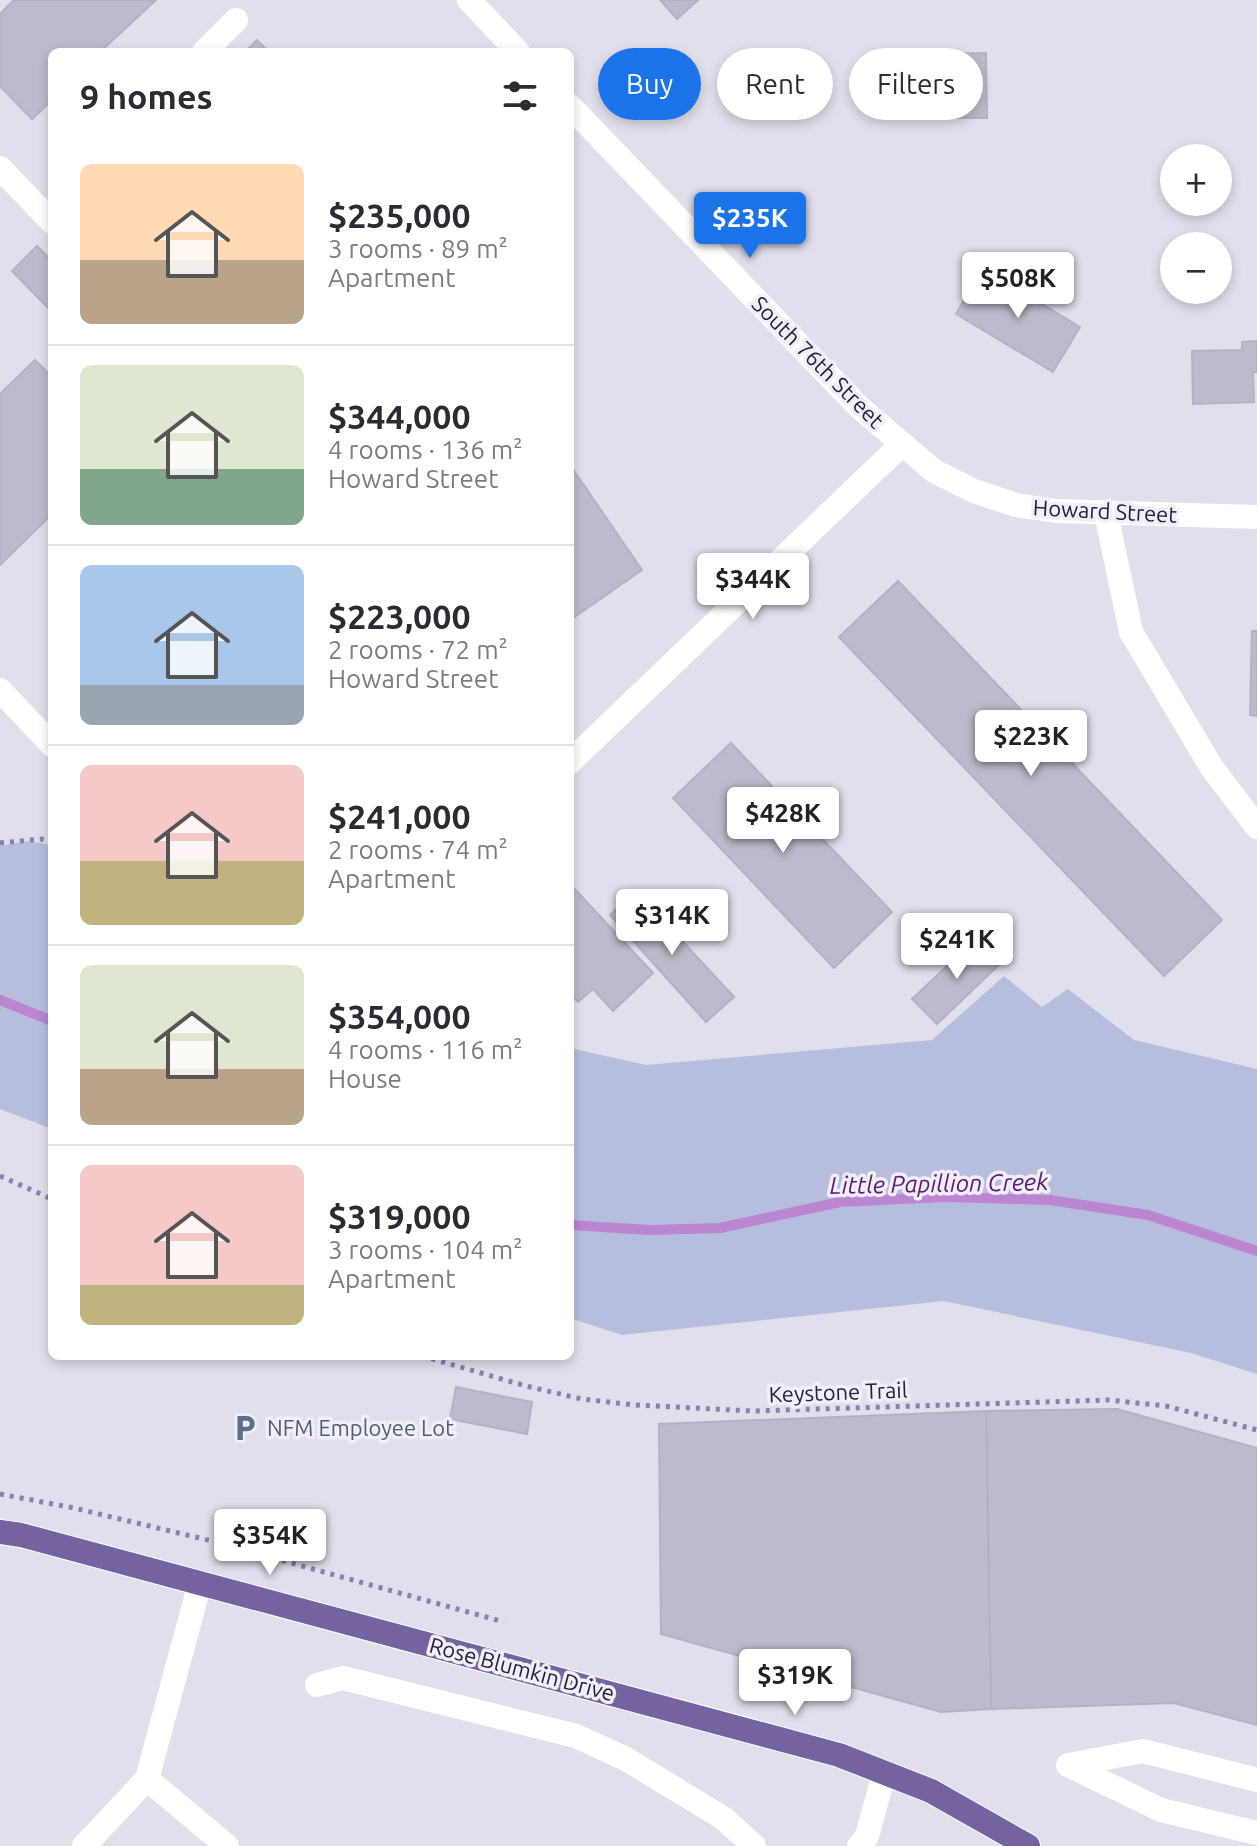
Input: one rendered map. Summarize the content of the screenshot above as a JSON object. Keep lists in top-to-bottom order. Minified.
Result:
{"streets":{"main road":["Rose Blumkin Drive"],"street":["South 76th Street","Howard Street"],"path":["Keystone Trail"]},"crossings":[["South 76th Street","Howard Street"]],"water":["Little Papillion Creek"],"places":{"parking":["NFM Employee Lot"]},"page":{"chip":["Buy","Rent","Filters"],"heading":"9 homes","map_buttons":["+","−"],"list":[{"name":"$235,000","note":"3 rooms · 89 m² · Apartment"},{"name":"$344,000","note":"4 rooms · 136 m² · Howard Street"},{"name":"$223,000","note":"2 rooms · 72 m² · Howard Street"},{"name":"$241,000","note":"2 rooms · 74 m² · Apartment"},{"name":"$354,000","note":"4 rooms · 116 m² · House"},{"name":"$319,000","note":"3 rooms · 104 m² · Apartment"}],"price":["$235K","$508K","$344K","$223K","$428K","$314K","$241K","$354K","$319K"]}}
